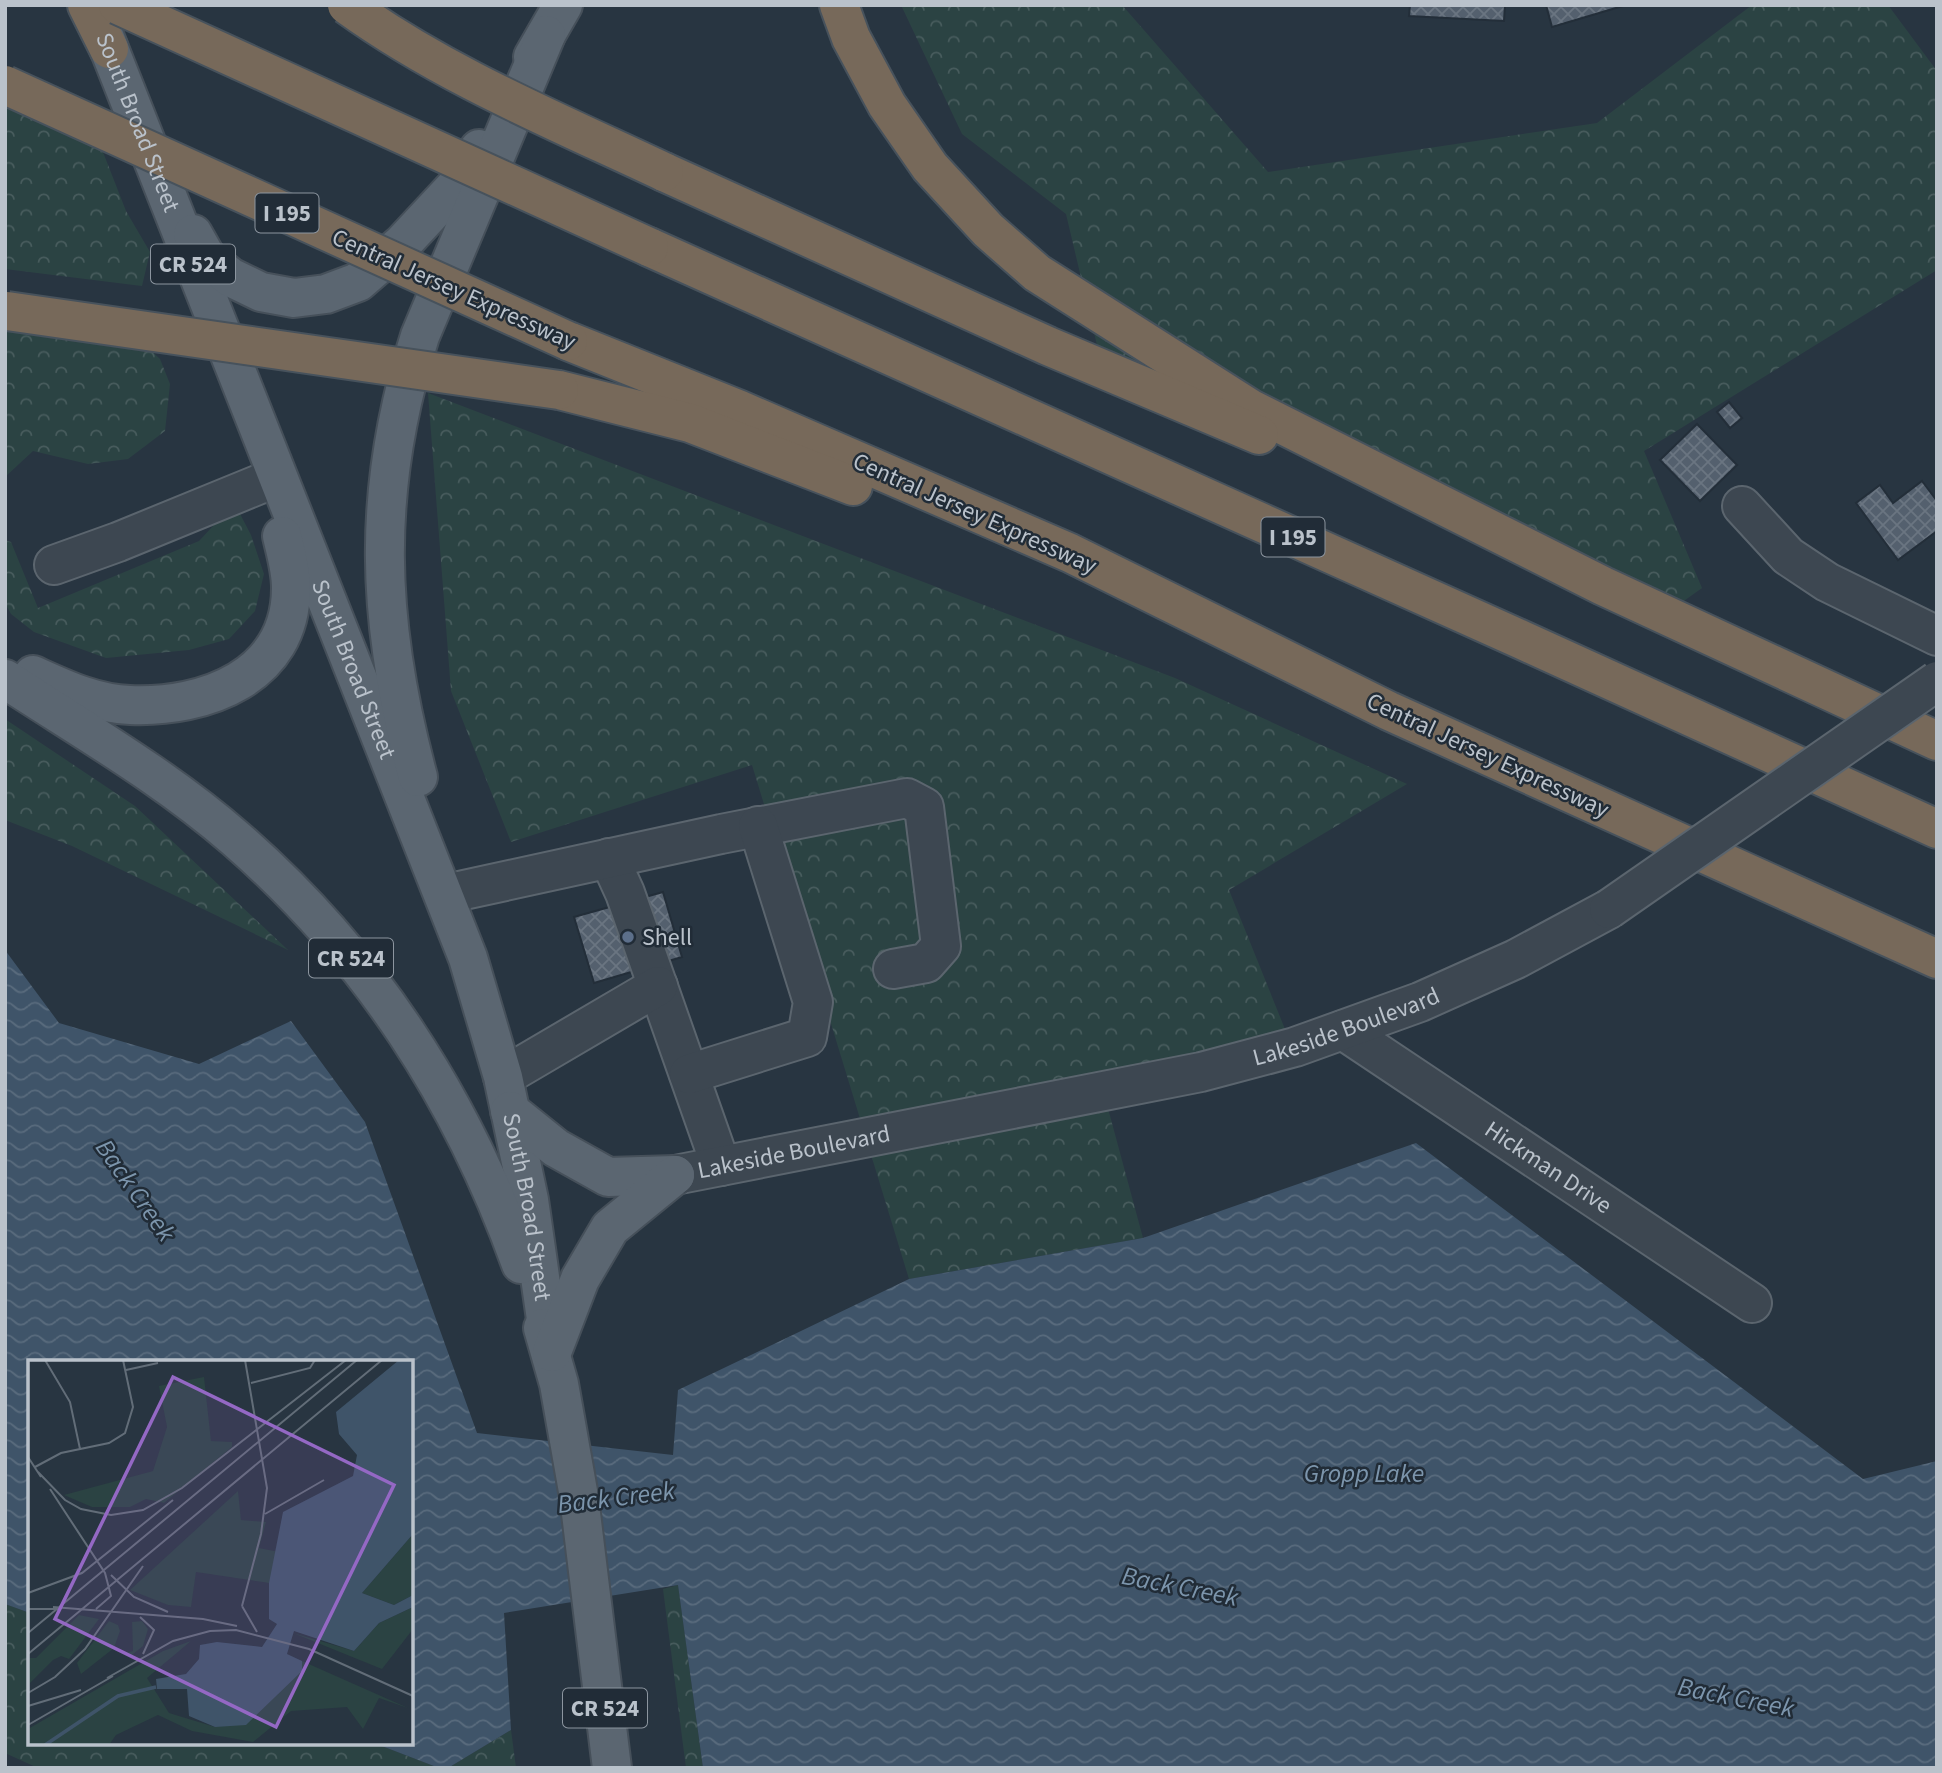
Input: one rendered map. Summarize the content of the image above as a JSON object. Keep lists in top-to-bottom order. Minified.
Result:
{"streets":{"highway":["I 195","Central Jersey Expressway"],"main road":["South Broad Street","CR 524"],"street":["Lakeside Boulevard","Hickman Drive"]},"crossings":[["Lakeside Boulevard","Hickman Drive"]],"water":["Back Creek","Gropp Lake"],"places":["Shell"]}
